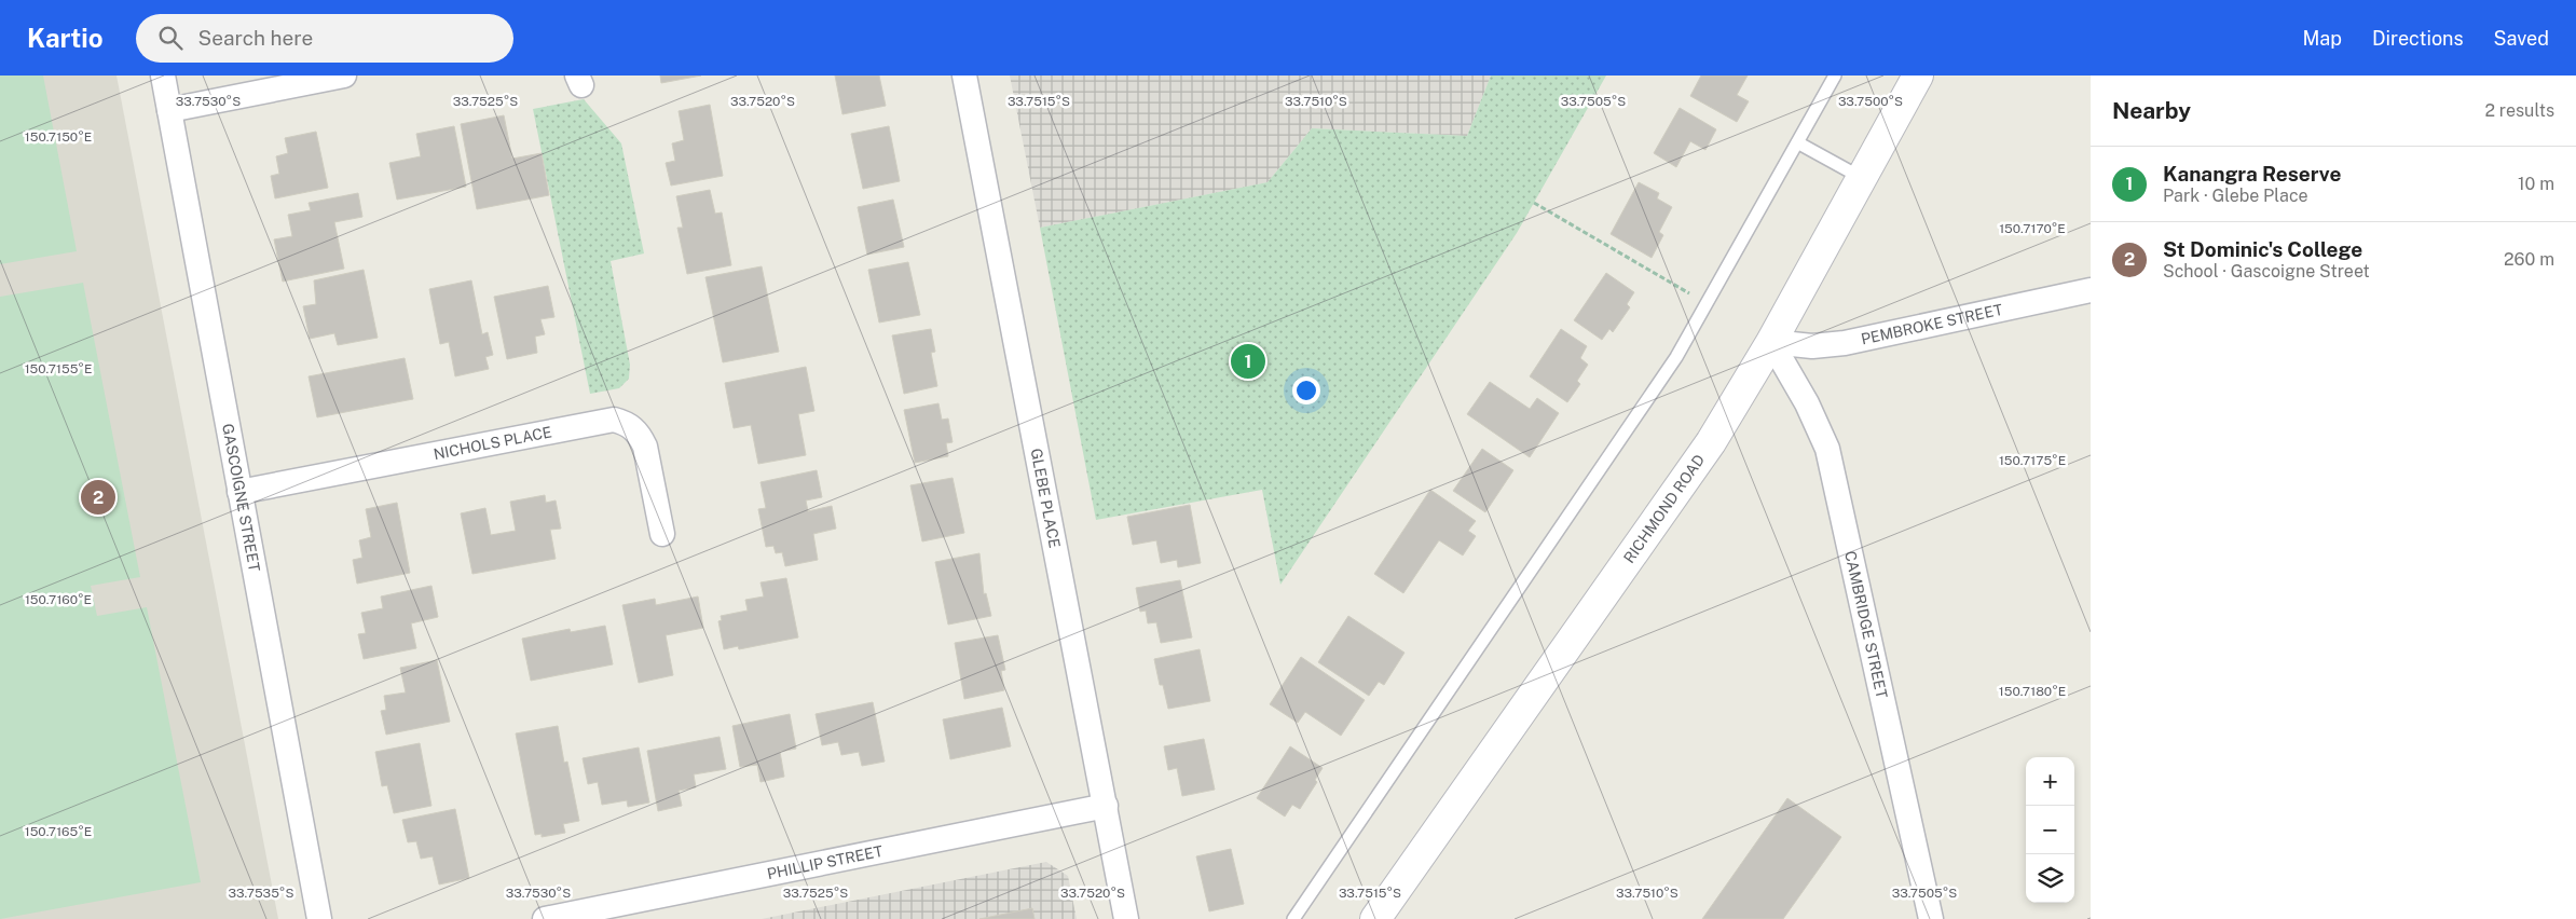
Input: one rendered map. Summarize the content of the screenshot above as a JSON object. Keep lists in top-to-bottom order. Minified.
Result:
{"streets":{"street":["PEMBROKE STREET","NICHOLS PLACE","GASCOIGNE STREET","GLEBE PLACE","RICHMOND ROAD","CAMBRIDGE STREET","PHILLIP STREET"]},"crossings":[["PEMBROKE STREET","RICHMOND ROAD"],["PEMBROKE STREET","CAMBRIDGE STREET"],["NICHOLS PLACE","GASCOIGNE STREET"],["GLEBE PLACE","PHILLIP STREET"],["RICHMOND ROAD","CAMBRIDGE STREET"]],"page":{"header":"Kartio","search":"Search here","nav":["Map","Directions","Saved"],"heading":["Nearby","2 results"],"list":[{"mark":"1","name":"Kanangra Reserve","note":"Park · Glebe Place","value":"10 m"},{"mark":"2","name":"St Dominic's College","note":"School · Gascoigne Street","value":"260 m"}],"pins":["1","2"],"map_buttons":["+","−"]},"coordinates":["33.7530°S","33.7525°S","33.7520°S","33.7515°S","33.7510°S","33.7505°S","33.7500°S","150.7150°E","150.7170°E","150.7155°E","150.7175°E","150.7160°E","150.7180°E","150.7165°E","33.7535°S"]}
